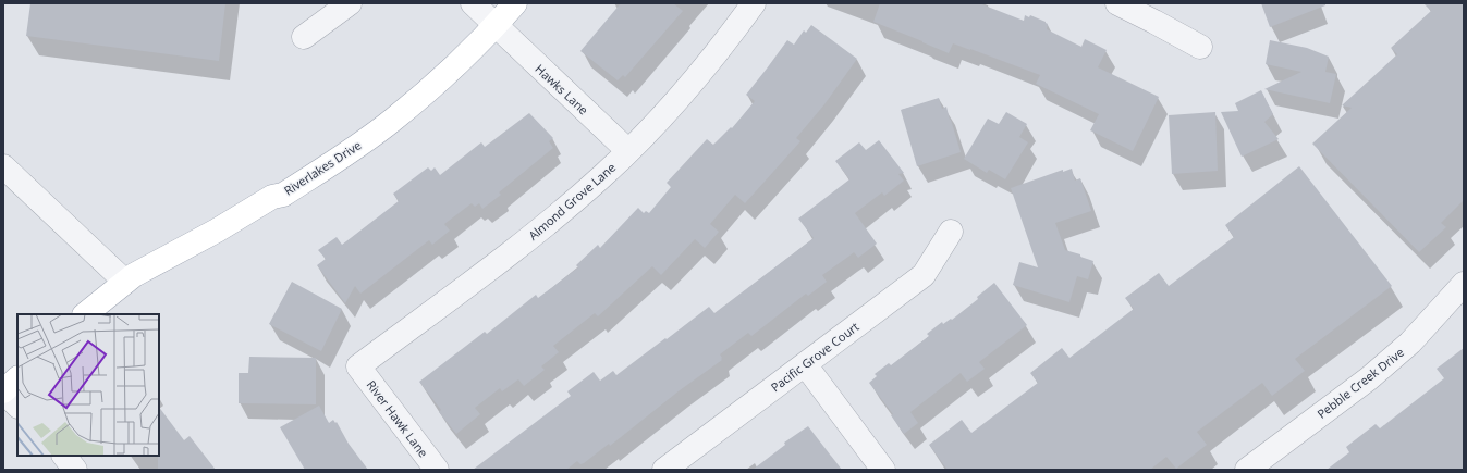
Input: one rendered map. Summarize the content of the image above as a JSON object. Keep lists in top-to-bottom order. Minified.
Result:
{"streets":{"main road":["Riverlakes Drive"],"street":["Hawks Lane","Almond Grove Lane","Pacific Grove Court","Pebble Creek Drive","River Hawk Lane"]},"crossings":[["Hawks Lane","Riverlakes Drive"],["Hawks Lane","Almond Grove Lane"],["Almond Grove Lane","River Hawk Lane"]]}
